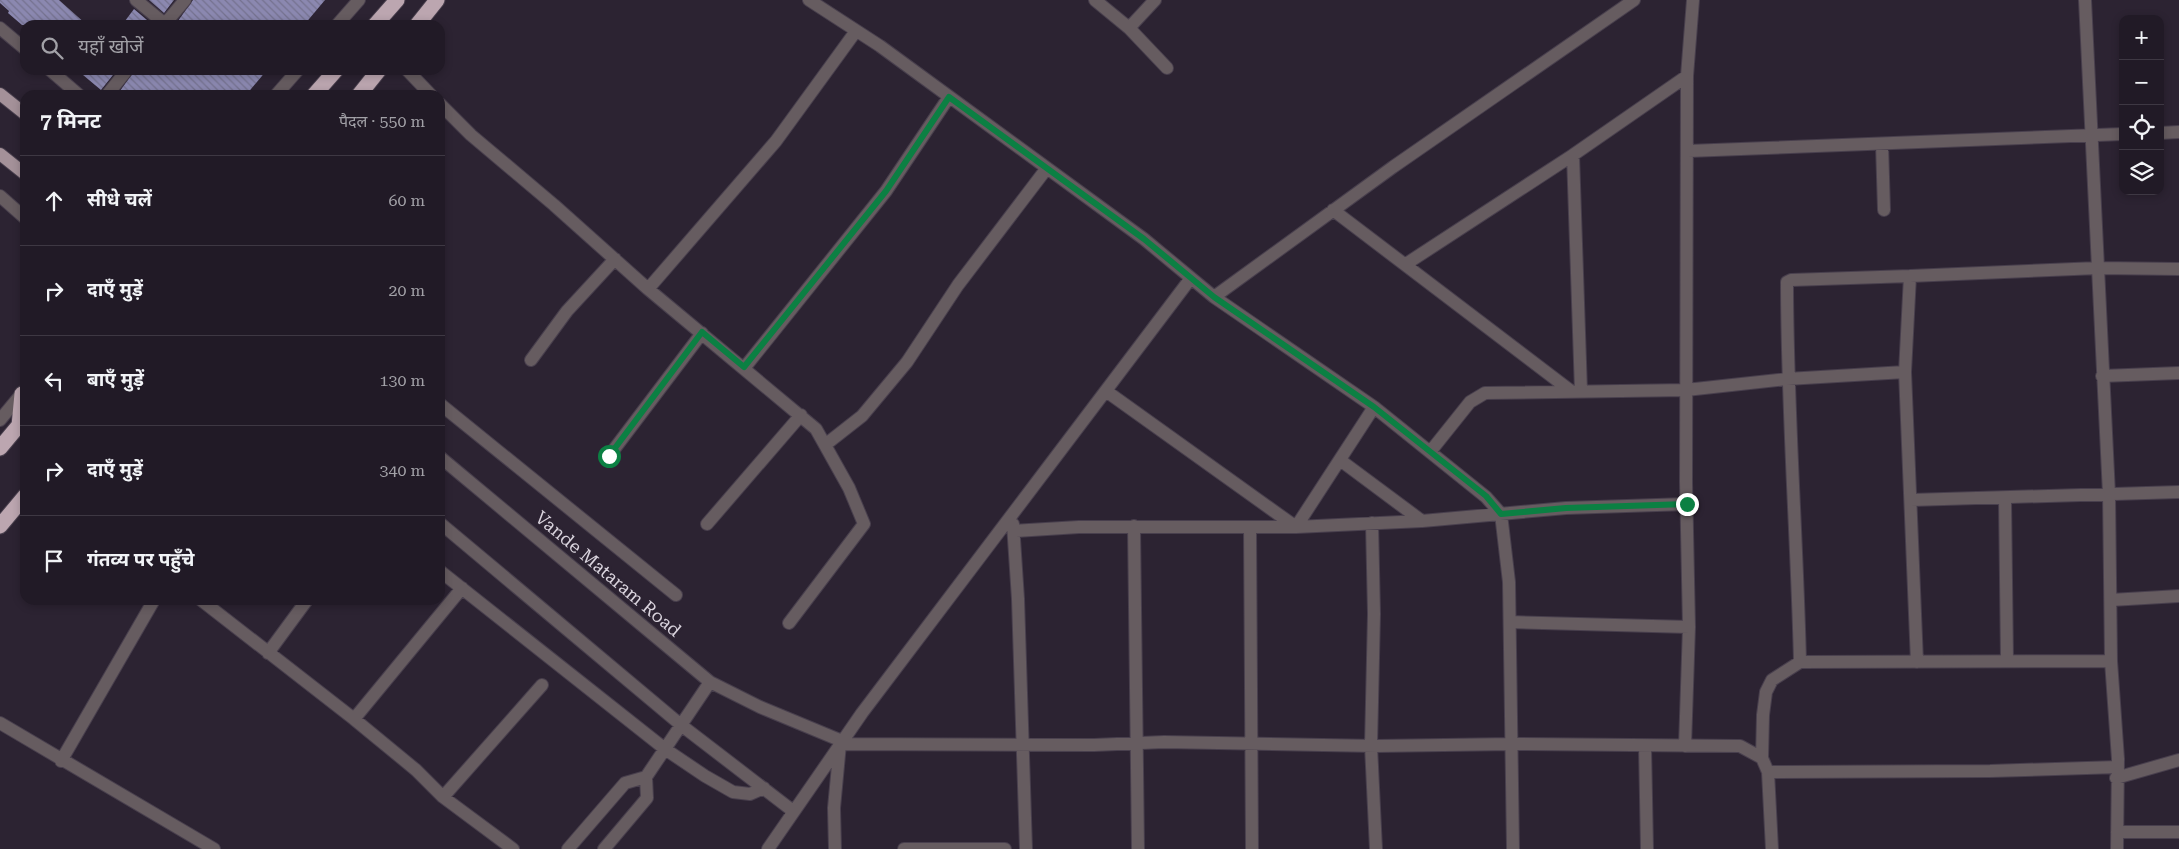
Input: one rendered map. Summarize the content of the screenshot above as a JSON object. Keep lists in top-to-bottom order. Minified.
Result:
{"streets":{"street":["Vande Mataram Road"]},"page":{"map_buttons":["+","−"],"search":"यहाँ खोजें","heading":["7 मिनट","पैदल · 550 m"],"list":[["सीधे चलें","60 m"],["दाएँ मुड़ें","20 m"],["बाएँ मुड़ें","130 m"],["दाएँ मुड़ें","340 m"],"गंतव्य पर पहुँचे"]}}
